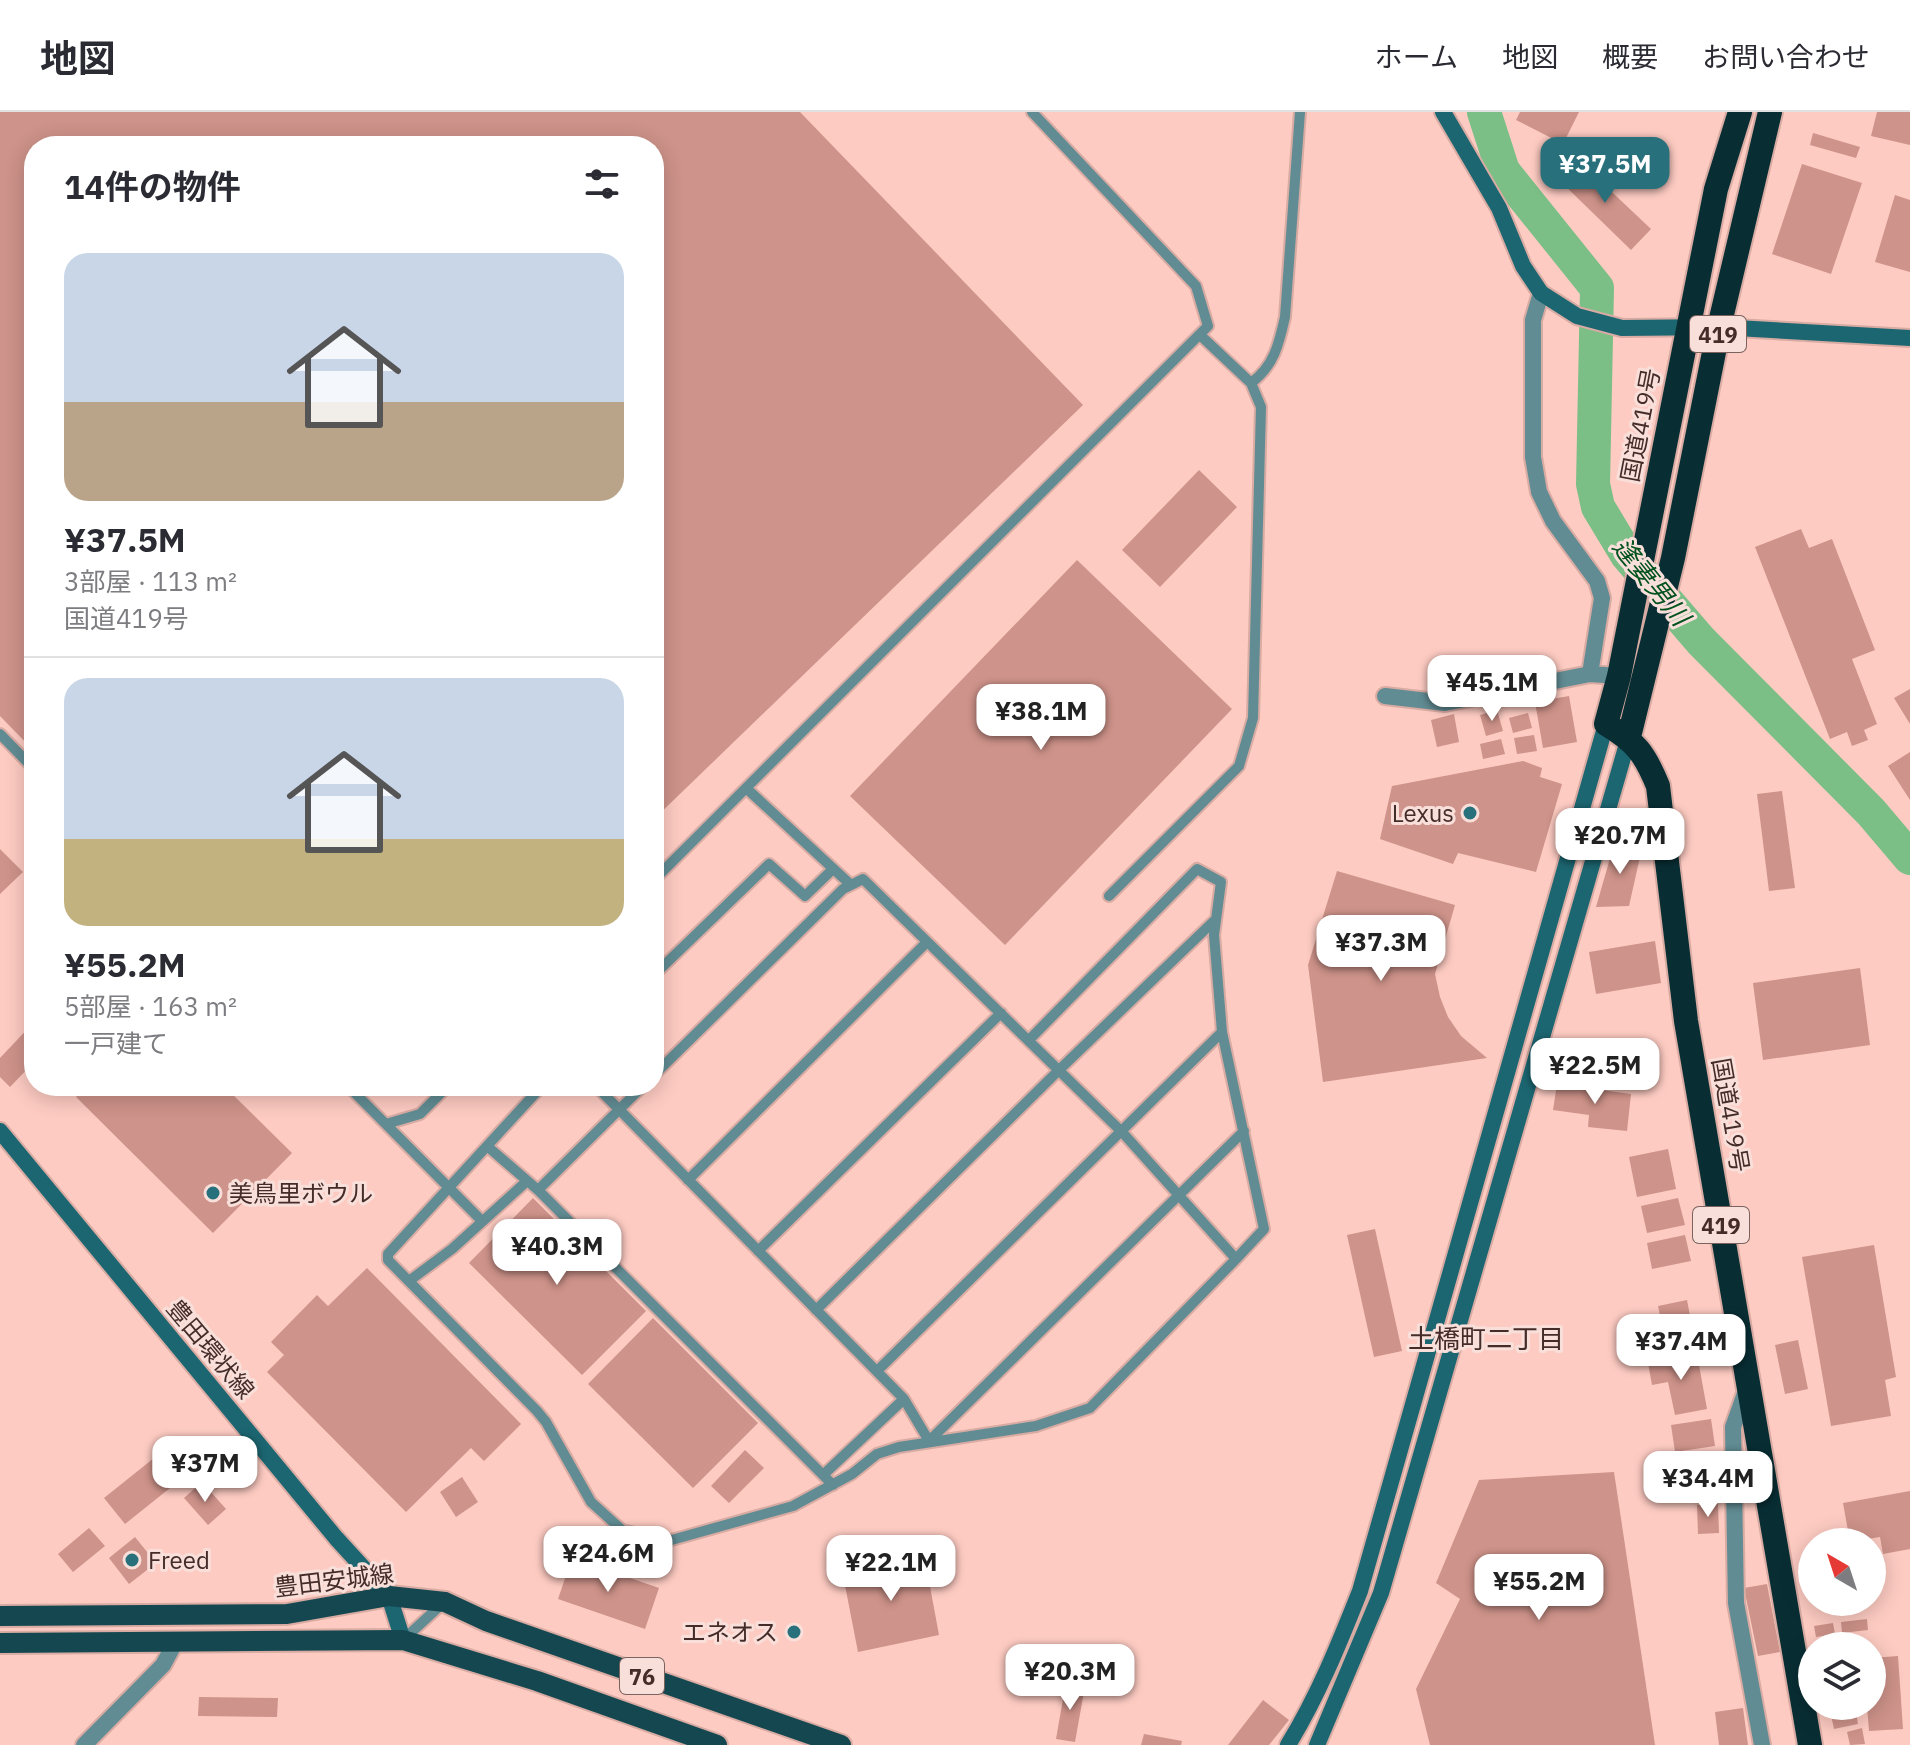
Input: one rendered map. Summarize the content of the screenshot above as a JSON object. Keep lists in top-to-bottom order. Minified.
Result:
{"streets":{"highway":["419","国道419号"],"main road":["豊田安城線","76"],"street":["豊田環状線"]},"crossings":[["419","国道419号"],["豊田環状線","豊田安城線"],["豊田環状線","76"]],"districts":["土橋町二丁目"],"water":["逢妻男川"],"places":["Lexus","美鳥里ボウル","Freed","エネオス"],"north":"top left","page":{"header":"地図","nav":["ホーム","地図","概要","お問い合わせ"],"heading":"14件の物件","price":["¥37.5M","¥45.1M","¥38.1M","¥20.7M","¥37.3M","¥22.5M","¥40.3M","¥37.4M","¥37M","¥34.4M","¥24.6M","¥22.1M","¥55.2M","¥20.3M"],"list":[{"name":"¥37.5M","note":"3部屋 · 113 m² · 国道419号"},{"name":"¥55.2M","note":"5部屋 · 163 m² · 一戸建て"}]}}
